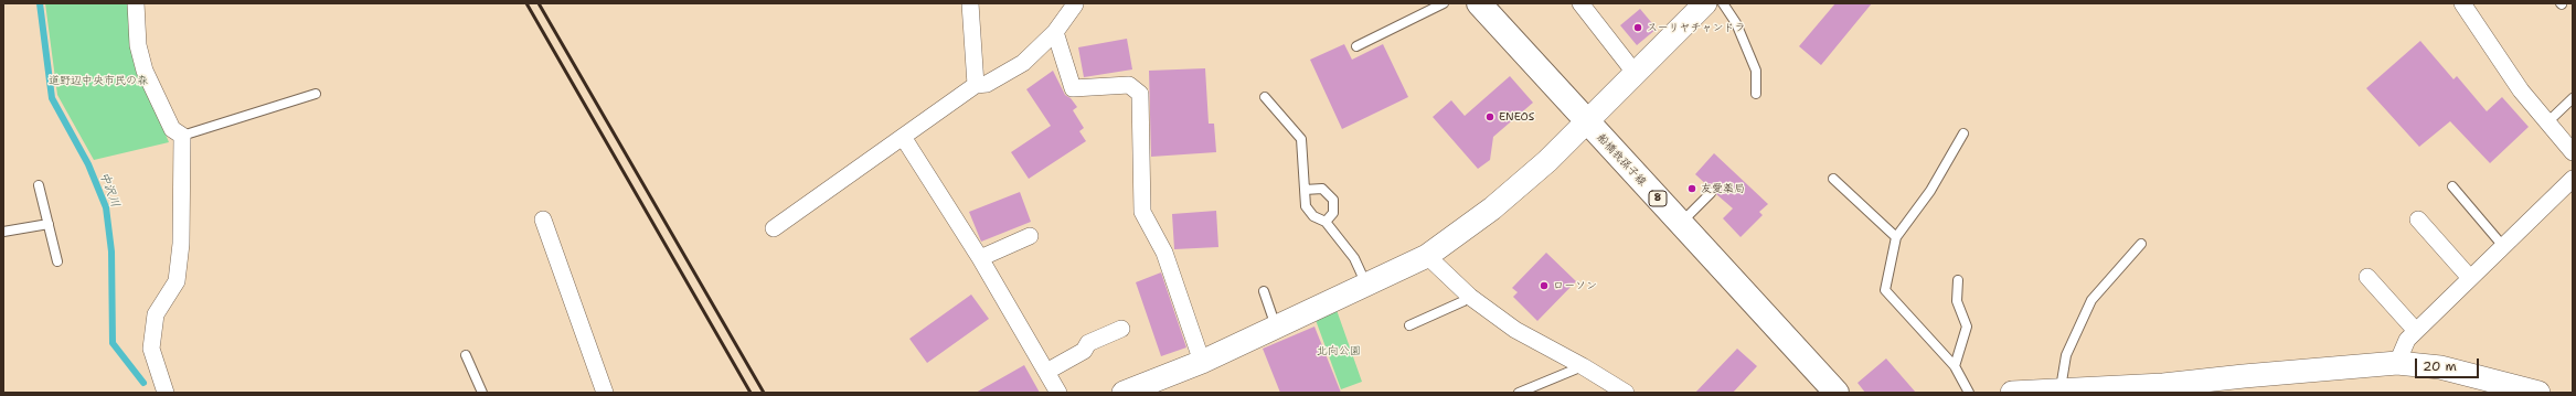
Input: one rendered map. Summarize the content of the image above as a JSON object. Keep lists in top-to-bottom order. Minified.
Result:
{"streets":{"main road":["船橋我孫子線","8"]},"water":["中沢川"],"parks":["道野辺中央市民の森","北向公園"],"places":["スーリヤチャンドラ","ENEOS","友愛薬局","ローソン"],"scale_bar":"20 m"}
